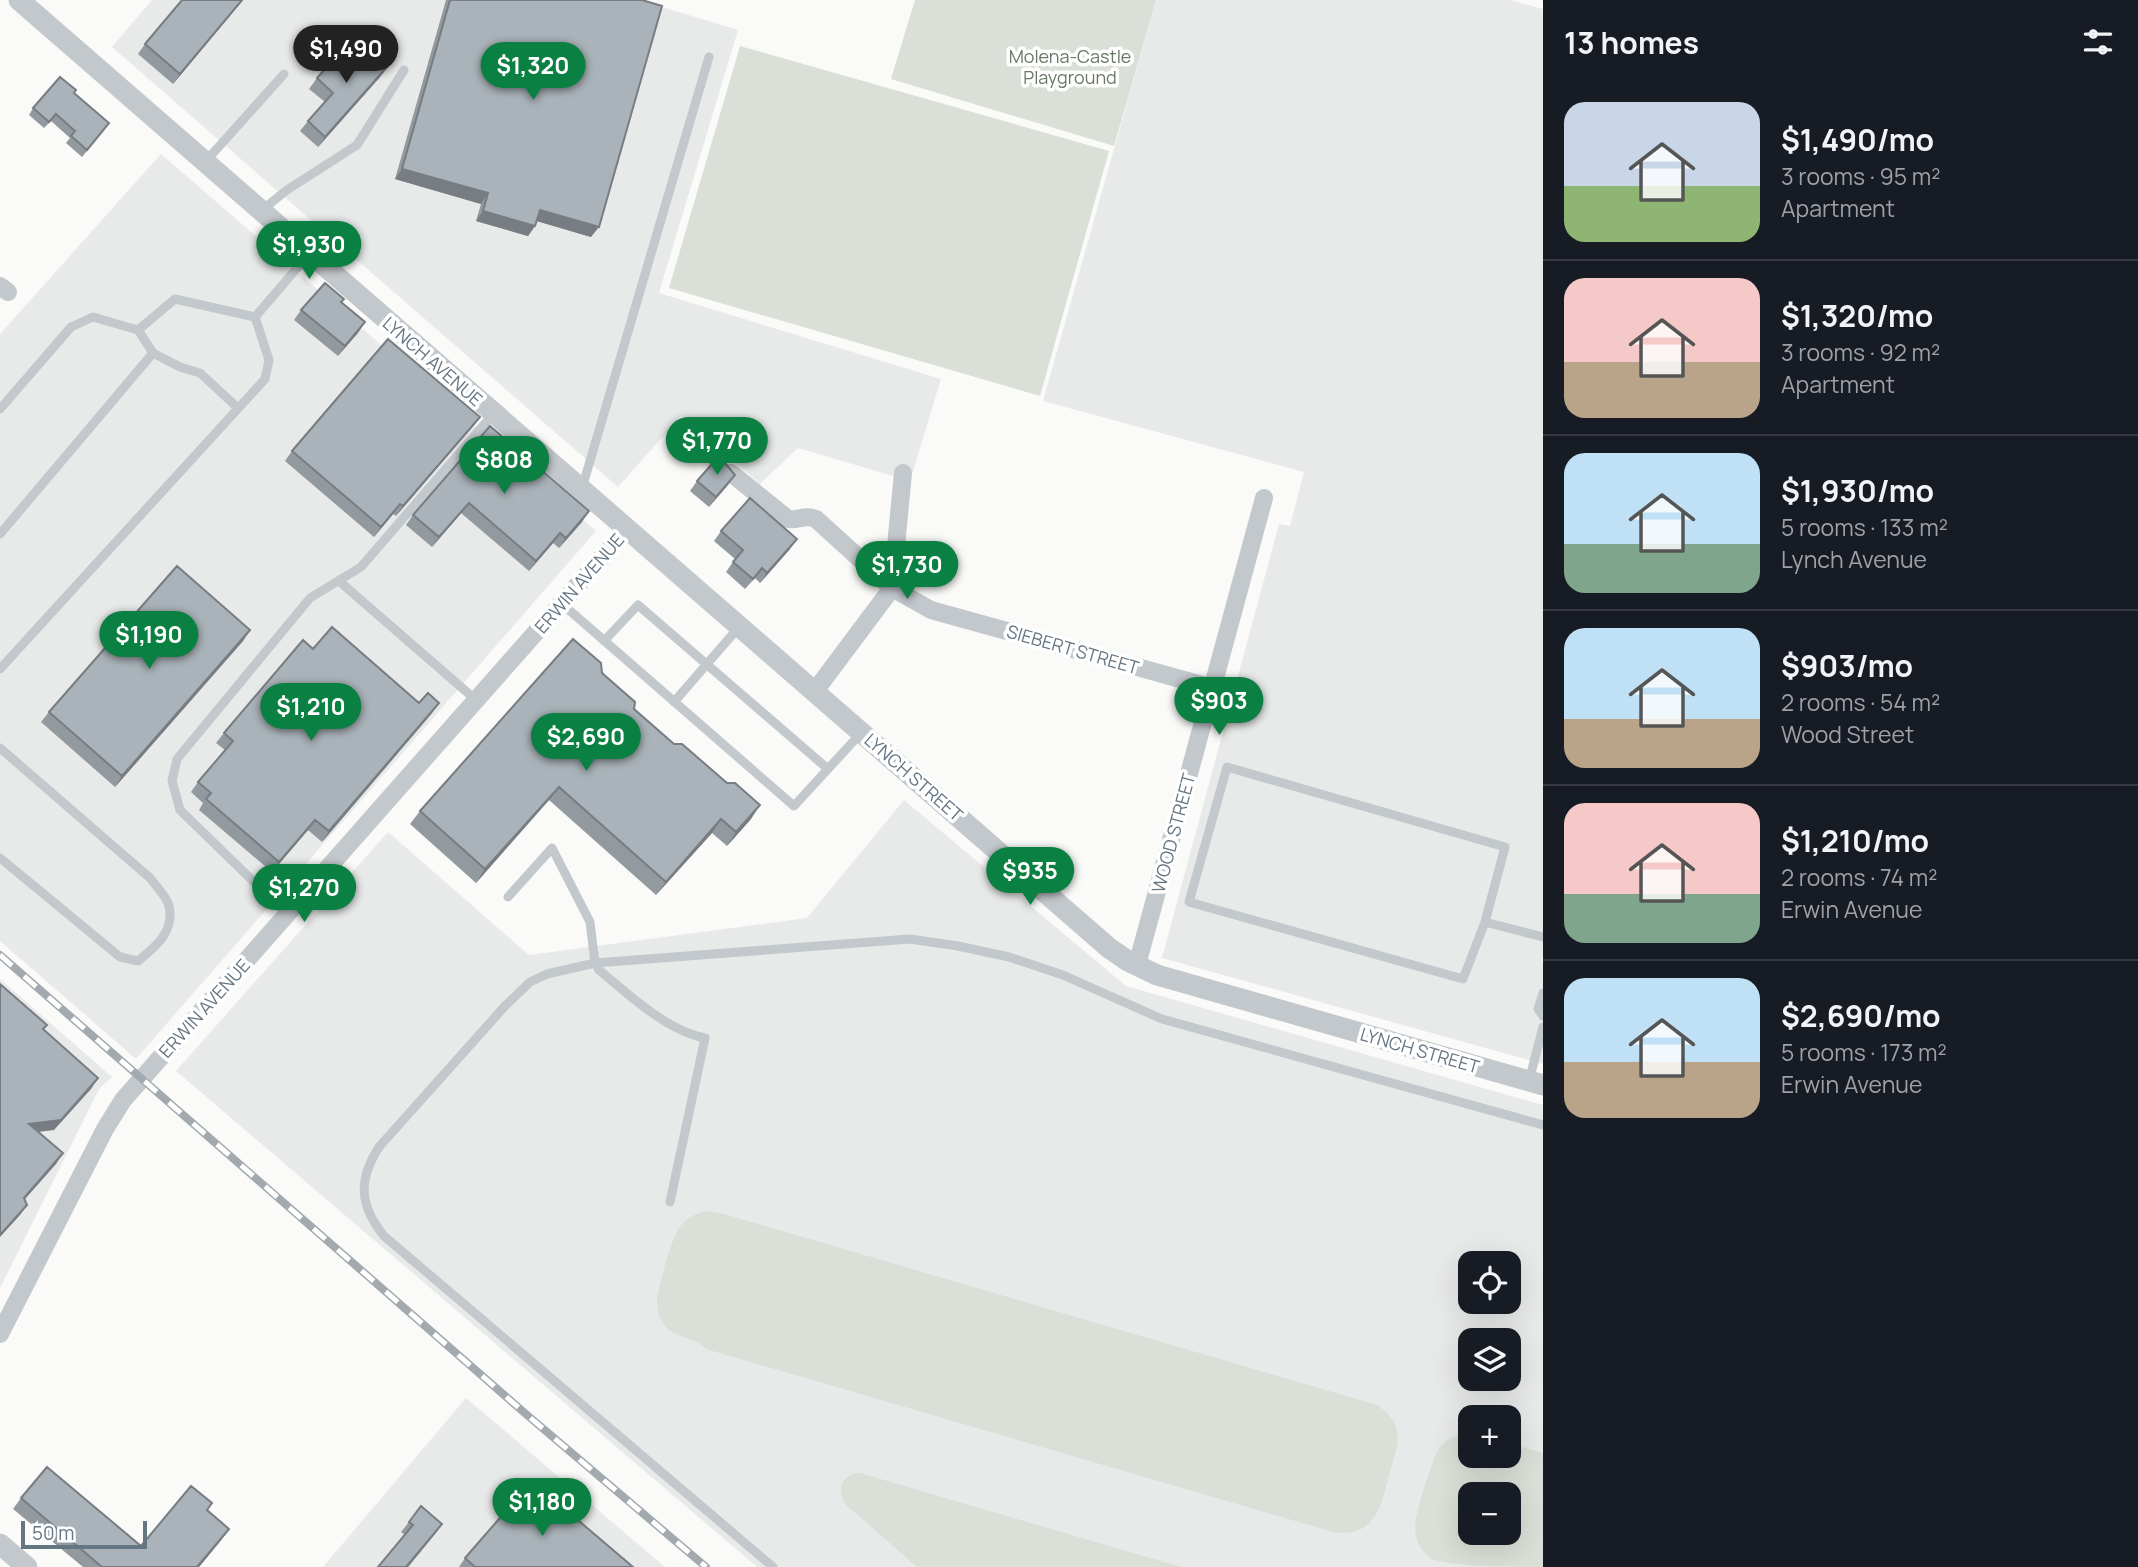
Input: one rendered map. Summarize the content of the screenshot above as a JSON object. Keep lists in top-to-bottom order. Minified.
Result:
{"streets":{"street":["LYNCH AVENUE","ERWIN AVENUE","SIEBERT STREET","LYNCH STREET","WOOD STREET"]},"crossings":[["LYNCH AVENUE","ERWIN AVENUE"],["LYNCH AVENUE","LYNCH STREET"],["ERWIN AVENUE","LYNCH STREET"],["SIEBERT STREET","WOOD STREET"],["LYNCH STREET","WOOD STREET"]],"parks":["Molena-Castle Playground"],"scale_bar":"50 m","page":{"heading":"13 homes","price":["$1,490","$1,320","$1,930","$1,770","$808","$1,730","$1,190","$903","$1,210","$2,690","$935","$1,270","$1,180"],"list":[{"name":"$1,490/mo","note":"3 rooms · 95 m² · Apartment"},{"name":"$1,320/mo","note":"3 rooms · 92 m² · Apartment"},{"name":"$1,930/mo","note":"5 rooms · 133 m² · Lynch Avenue"},{"name":"$903/mo","note":"2 rooms · 54 m² · Wood Street"},{"name":"$1,210/mo","note":"2 rooms · 74 m² · Erwin Avenue"},{"name":"$2,690/mo","note":"5 rooms · 173 m² · Erwin Avenue"}],"map_buttons":["+","−"],"scale":"50 m"}}
